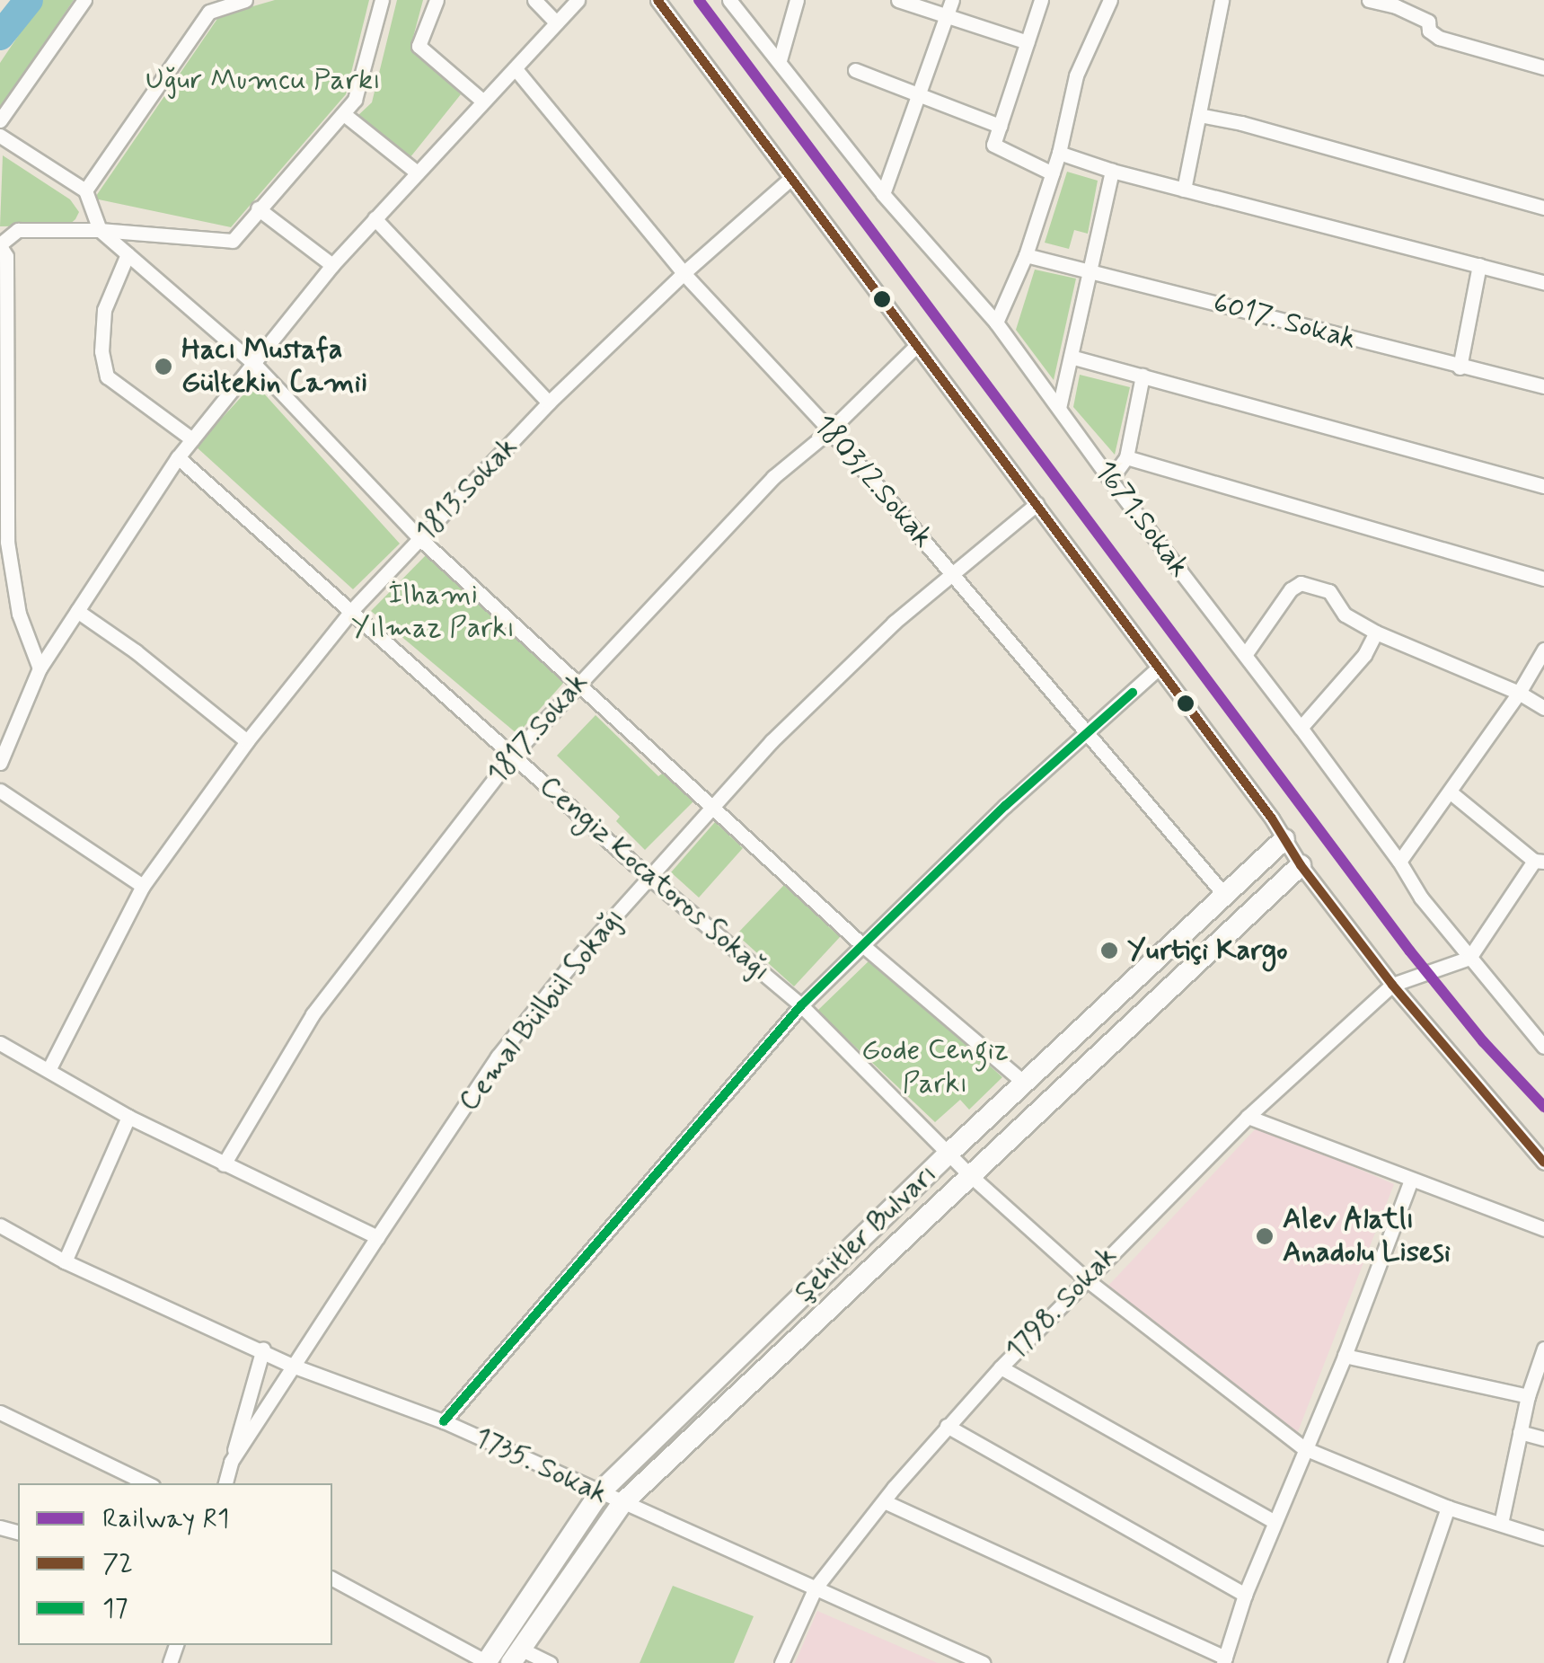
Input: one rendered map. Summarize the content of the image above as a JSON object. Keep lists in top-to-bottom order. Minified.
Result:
{"streets":{"street":["6017. Sokak","1803/2.Sokak","1813.Sokak","1671.Sokak","1817.Sokak","Cengiz Kocatoros Sokağı","Cemal Bülbül Sokağı","Şehitler Bulvarı","1798. Sokak","1735. Sokak"]},"crossings":[["1803/2.Sokak","1813.Sokak"],["1803/2.Sokak","1817.Sokak"],["1803/2.Sokak","Cemal Bülbül Sokağı"],["1803/2.Sokak","Şehitler Bulvarı"],["1813.Sokak","Cengiz Kocatoros Sokağı"],["1817.Sokak","Cengiz Kocatoros Sokağı"],["Cengiz Kocatoros Sokağı","Cemal Bülbül Sokağı"],["Cengiz Kocatoros Sokağı","Şehitler Bulvarı"],["Cengiz Kocatoros Sokağı","1798. Sokak"],["Cemal Bülbül Sokağı","1735. Sokak"],["Şehitler Bulvarı","1735. Sokak"],["1798. Sokak","1735. Sokak"]],"parks":["Uğur Mumcu Parkı","İlhami Yılmaz Parkı","Gode Cengiz Parkı"],"places":["Hacı Mustafa Gültekin Camii","Yurtiçi Kargo","Alev Alatlı Anadolu Lisesi"],"lines":["rail line R1","transit line 72","transit line 17"],"legend":["Railway R1","72","17"]}
